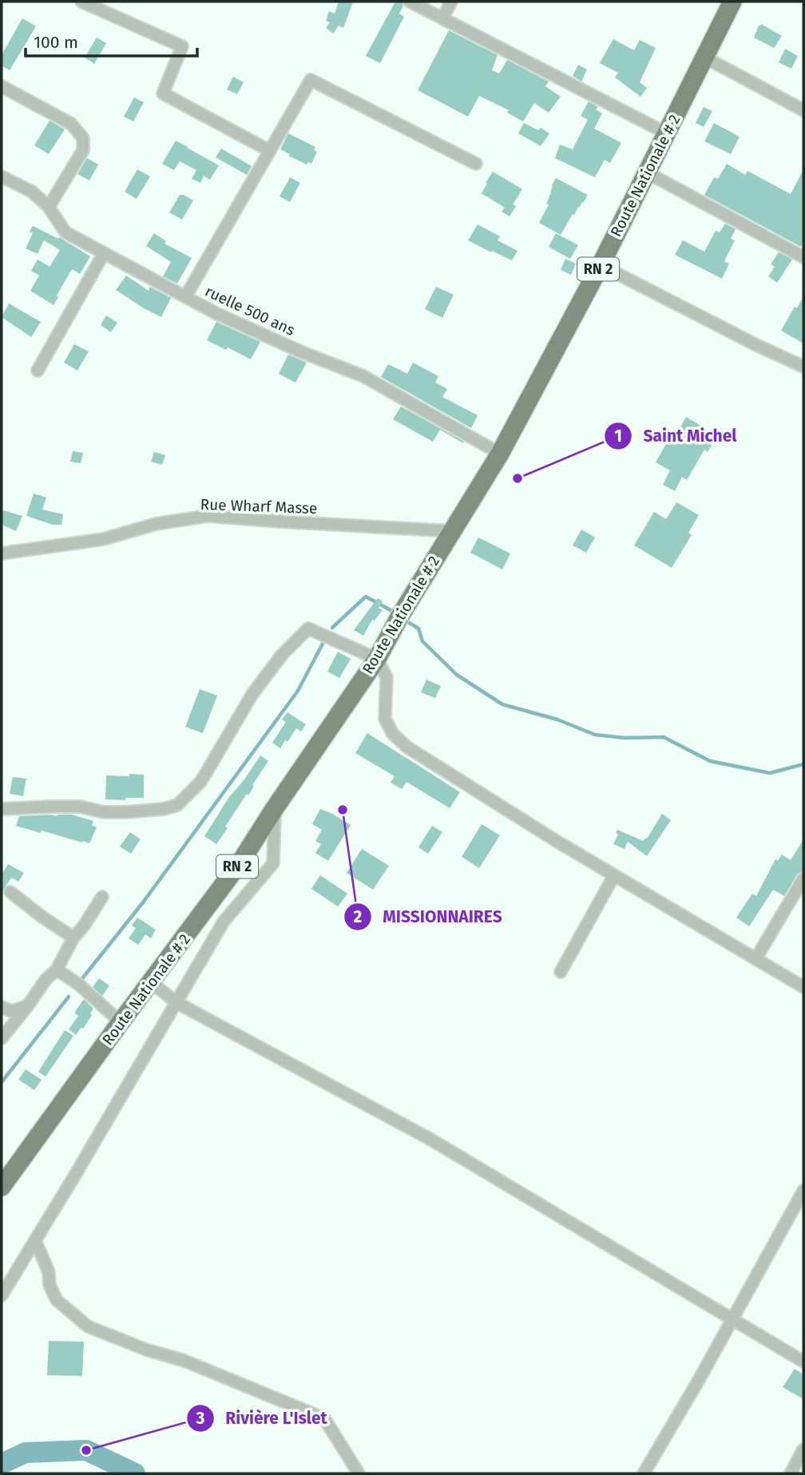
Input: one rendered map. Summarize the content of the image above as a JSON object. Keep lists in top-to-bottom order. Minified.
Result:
{"streets":{"main road":["Route Nationale # 2","RN 2"],"street":["ruelle 500 ans","Rue Wharf Masse"]},"crossings":[["Route Nationale # 2","ruelle 500 ans"],["Route Nationale # 2","Rue Wharf Masse"]],"places":["Saint Michel","MISSIONNAIRES","Rivière L'Islet"],"scale_bar":"100 m"}
